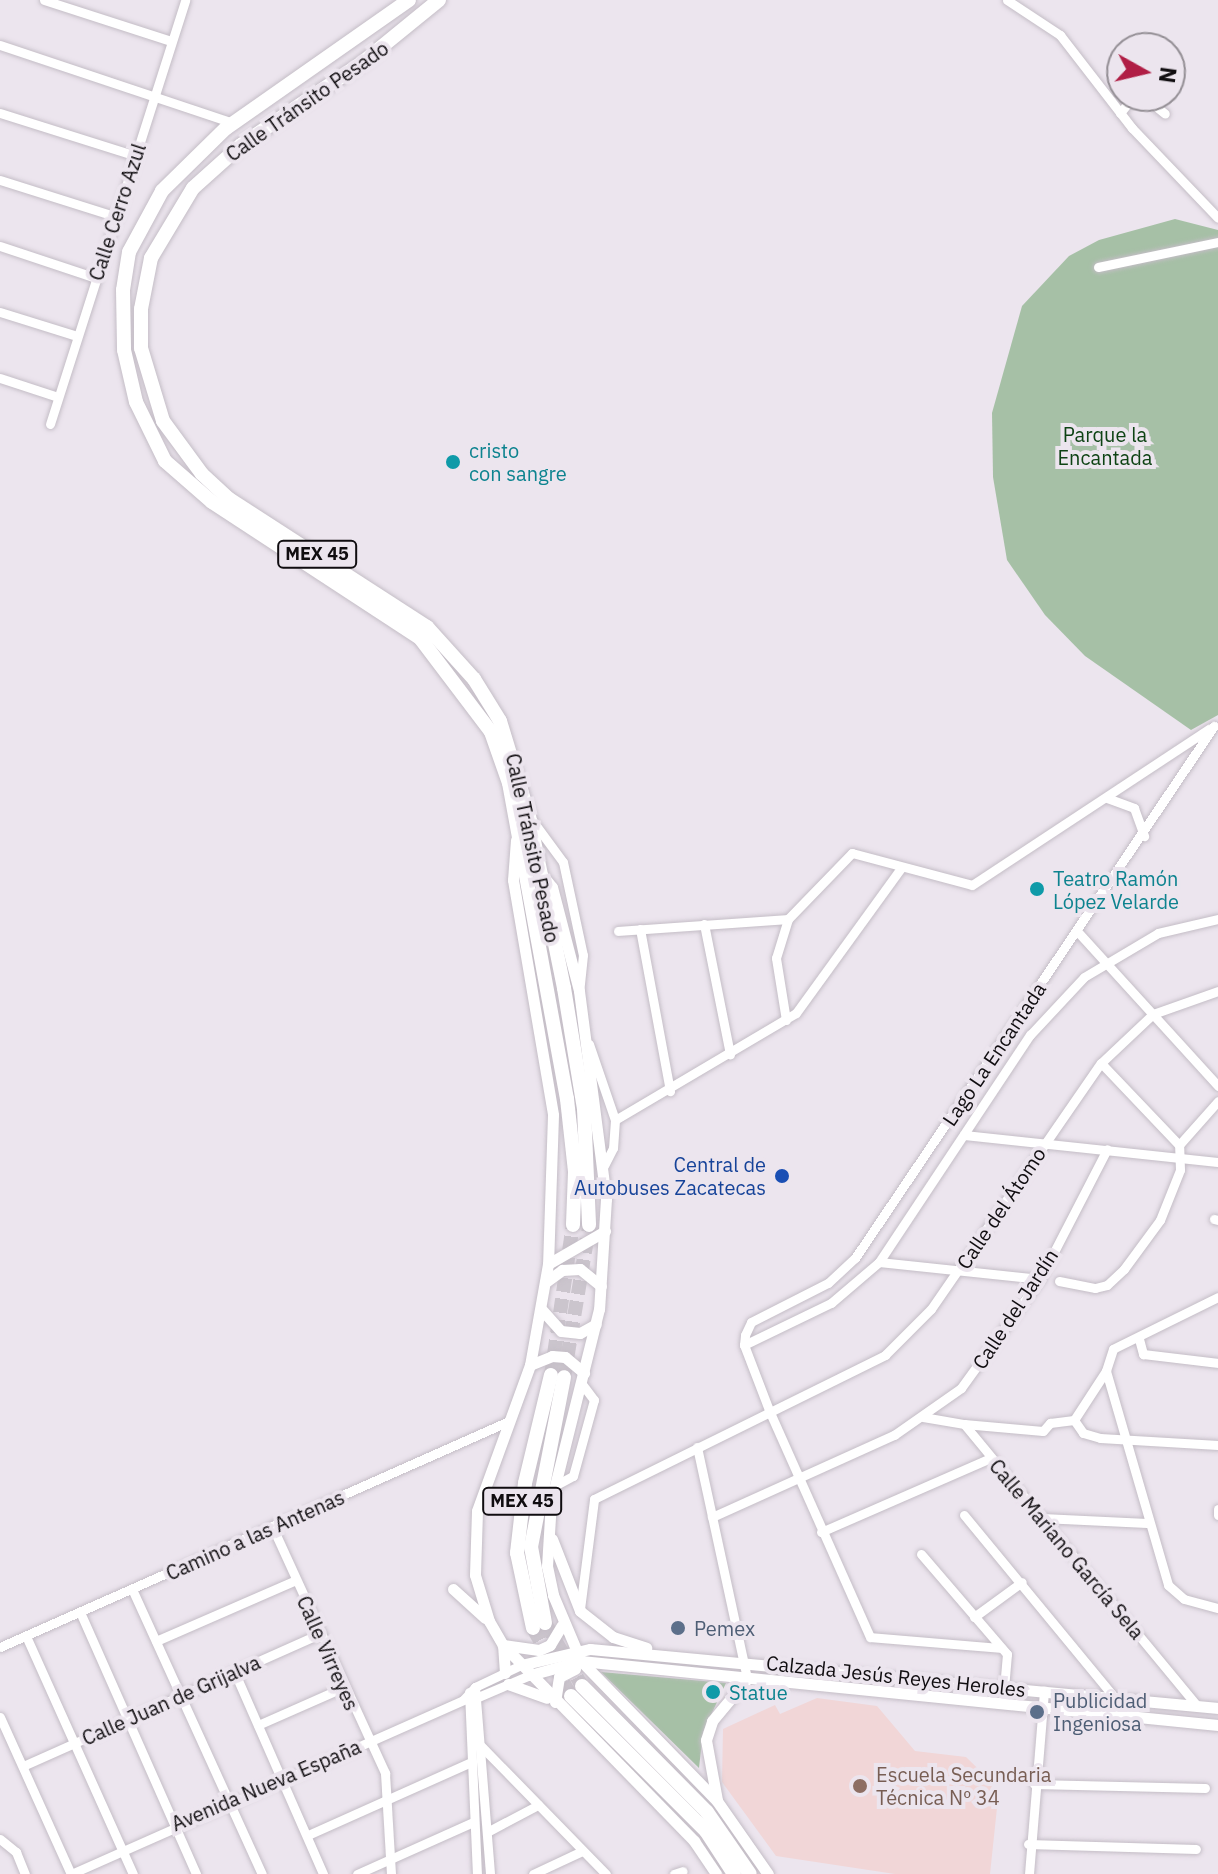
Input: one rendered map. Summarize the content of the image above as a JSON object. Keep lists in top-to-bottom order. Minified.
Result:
{"streets":{"main road":["Calle Tránsito Pesado","MEX 45"],"street":["Calle Cerro Azul","Lago La Encantada","Calle del Átomo","Calle del Jardín","Camino a las Antenas","Calle Mariano García Sela","Calle Virreyes","Calzada Jesús Reyes Heroles","Calle Juan de Grijalva","Avenida Nueva España"]},"crossings":[["Camino a las Antenas","Calle Virreyes"],["Calle Mariano García Sela","Calzada Jesús Reyes Heroles"],["Calle Virreyes","Calle Juan de Grijalva"],["Calle Virreyes","Avenida Nueva España"]],"parks":["Parque la Encantada"],"places":["cristo con sangre","Teatro Ramón López Velarde","Central de Autobuses Zacatecas","Pemex","Statue","Publicidad Ingeniosa","Escuela Secundaria Técnica Nº 34"],"north":"right"}
